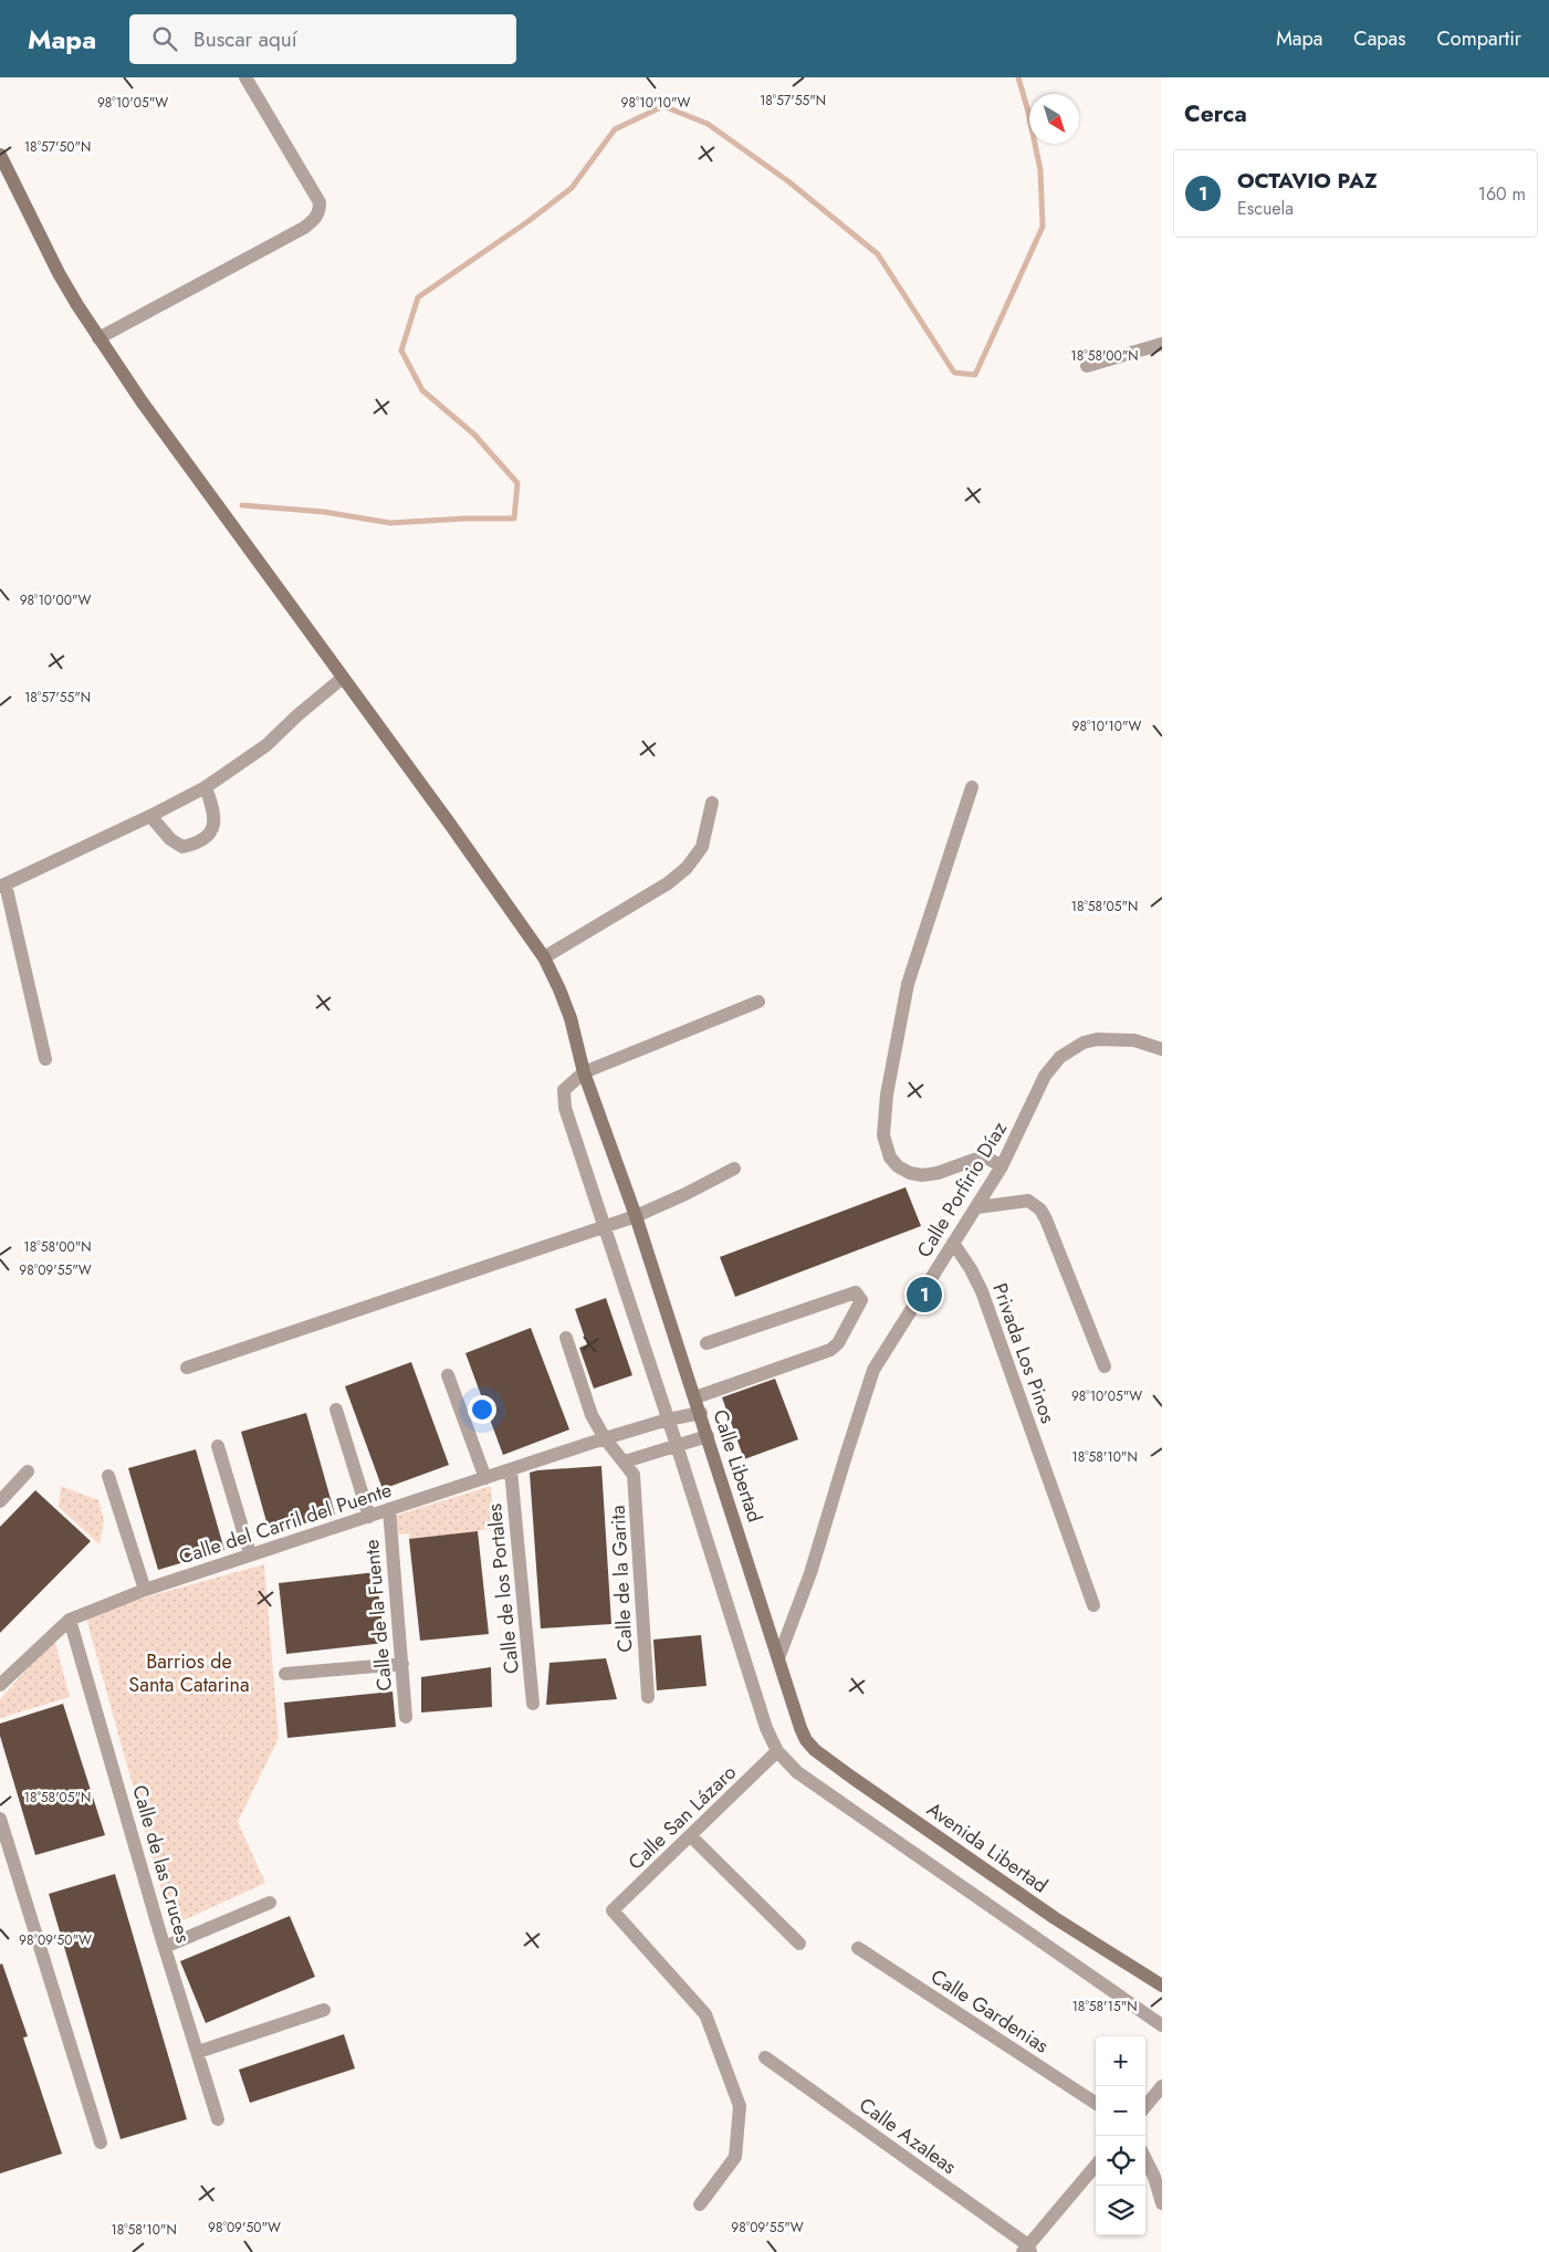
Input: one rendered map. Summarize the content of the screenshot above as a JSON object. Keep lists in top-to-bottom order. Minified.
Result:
{"streets":{"main road":["Calle Libertad","Avenida Libertad"],"street":["Calle Porfirio Díaz","Privada Los Pinos","Calle del Carril del Puente","Calle de la Garita","Calle de los Portales","Calle de la Fuente","Calle San Lázaro","Calle de las Cruces","Calle Gardenias","Calle Azaleas"]},"crossings":[["Calle Porfirio Díaz","Privada Los Pinos"],["Calle Porfirio Díaz","Calle Libertad"],["Calle Libertad","Calle del Carril del Puente"],["Calle Libertad","Avenida Libertad"],["Calle del Carril del Puente","Calle de los Portales"],["Calle del Carril del Puente","Calle de la Fuente"],["Calle del Carril del Puente","Calle de las Cruces"]],"parks":["Barrios de Santa Catarina"],"north":"bottom right","page":{"header":"Mapa","search":"Buscar aquí","nav":["Mapa","Capas","Compartir"],"heading":"Cerca","list":[{"mark":"1","name":"OCTAVIO PAZ","note":"Escuela","value":"160 m"}],"pins":"1","map_buttons":["+","−"]},"coordinates":["18°57'55\"N","98°10'05\"W","98°10'10\"W","18°57'50\"N","18°58'00\"N","98°10'00\"W","18°58'05\"N","98°09'55\"W","18°58'10\"N","98°09'50\"W","18°58'15\"N"]}
